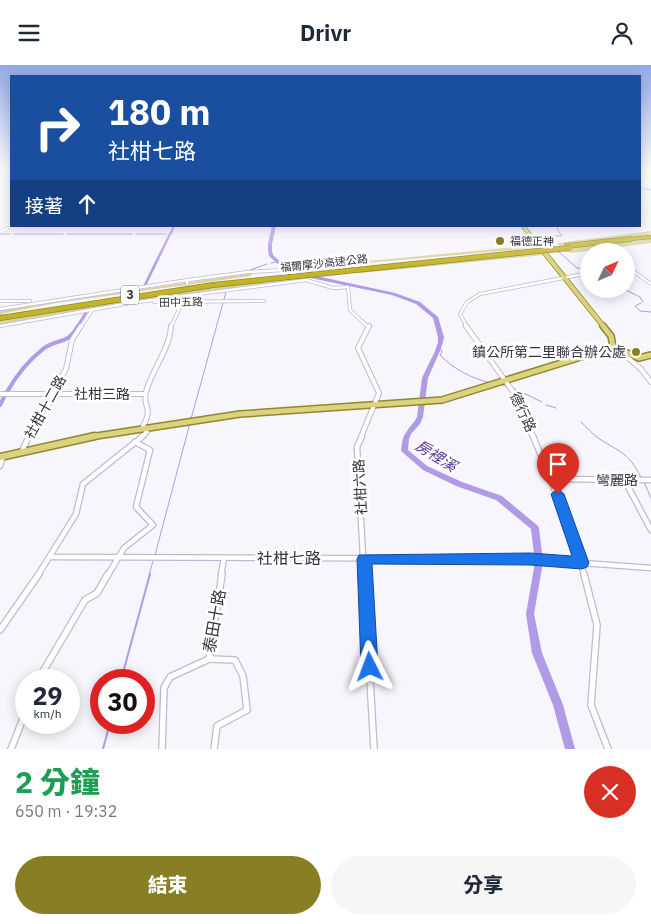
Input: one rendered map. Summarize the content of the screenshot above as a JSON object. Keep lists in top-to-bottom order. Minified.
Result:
{"streets":{"highway":["福爾摩沙高速公路","3"],"street":["田中五路","社柑三路","社柑十二路","德行路","彎麗路","社柑六路","社柑七路","泰田十路"]},"crossings":[["社柑三路","社柑十二路"],["德行路","彎麗路"],["德行路","社柑七路"],["社柑六路","社柑七路"],["社柑七路","泰田十路"]],"water":["房裡溪"],"places":["福德正神","鎮公所第二里聯合辦公處"],"north":"top right","page":{"header":"Drivr","turn":["180 m","社柑七路"],"then":"接著","speed":"29 km/h","limit":"30","heading":["2 分鐘","650 m · 19:32"],"buttons":["結束","分享"]}}
